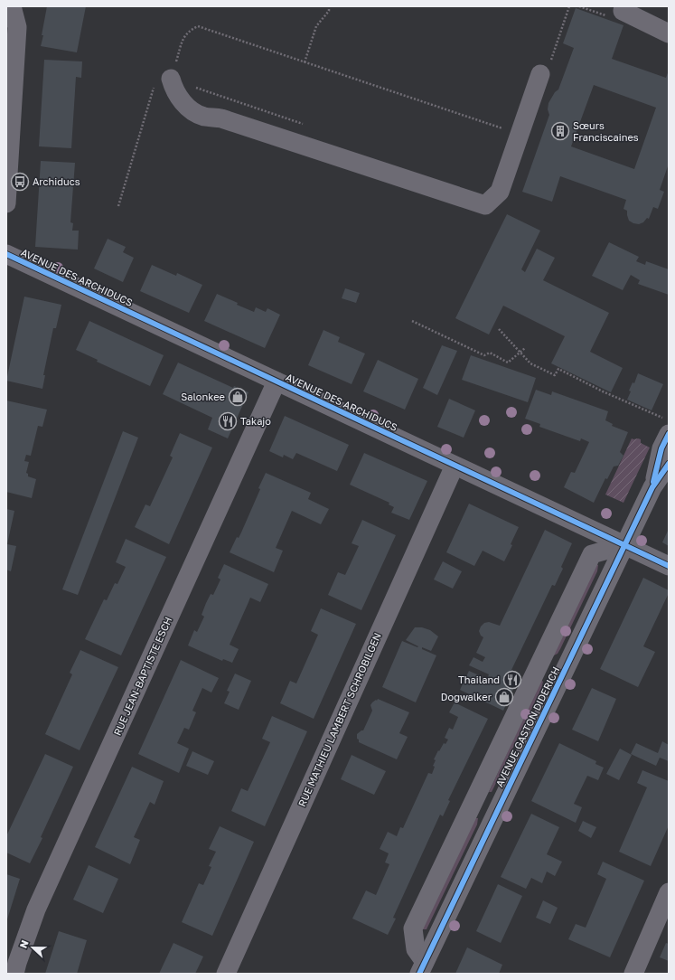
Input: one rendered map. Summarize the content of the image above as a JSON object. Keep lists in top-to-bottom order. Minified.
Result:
{"streets":{"street":["AVENUE DES ARCHIDUCS","RUE JEAN-BAPTISTE ESCH","RUE MATHIEU LAMBERT SCHROBILGEN","AVENUE GASTON DIDERICH"]},"crossings":[["AVENUE DES ARCHIDUCS","RUE JEAN-BAPTISTE ESCH"],["AVENUE DES ARCHIDUCS","RUE MATHIEU LAMBERT SCHROBILGEN"],["AVENUE DES ARCHIDUCS","AVENUE GASTON DIDERICH"]],"places":{"building":["Sœurs Franciscaines"],"bus stop":["Archiducs"],"shop":["Salonkee","Dogwalker"],"restaurant":["Takajo","Thailand"]},"north":"left"}
